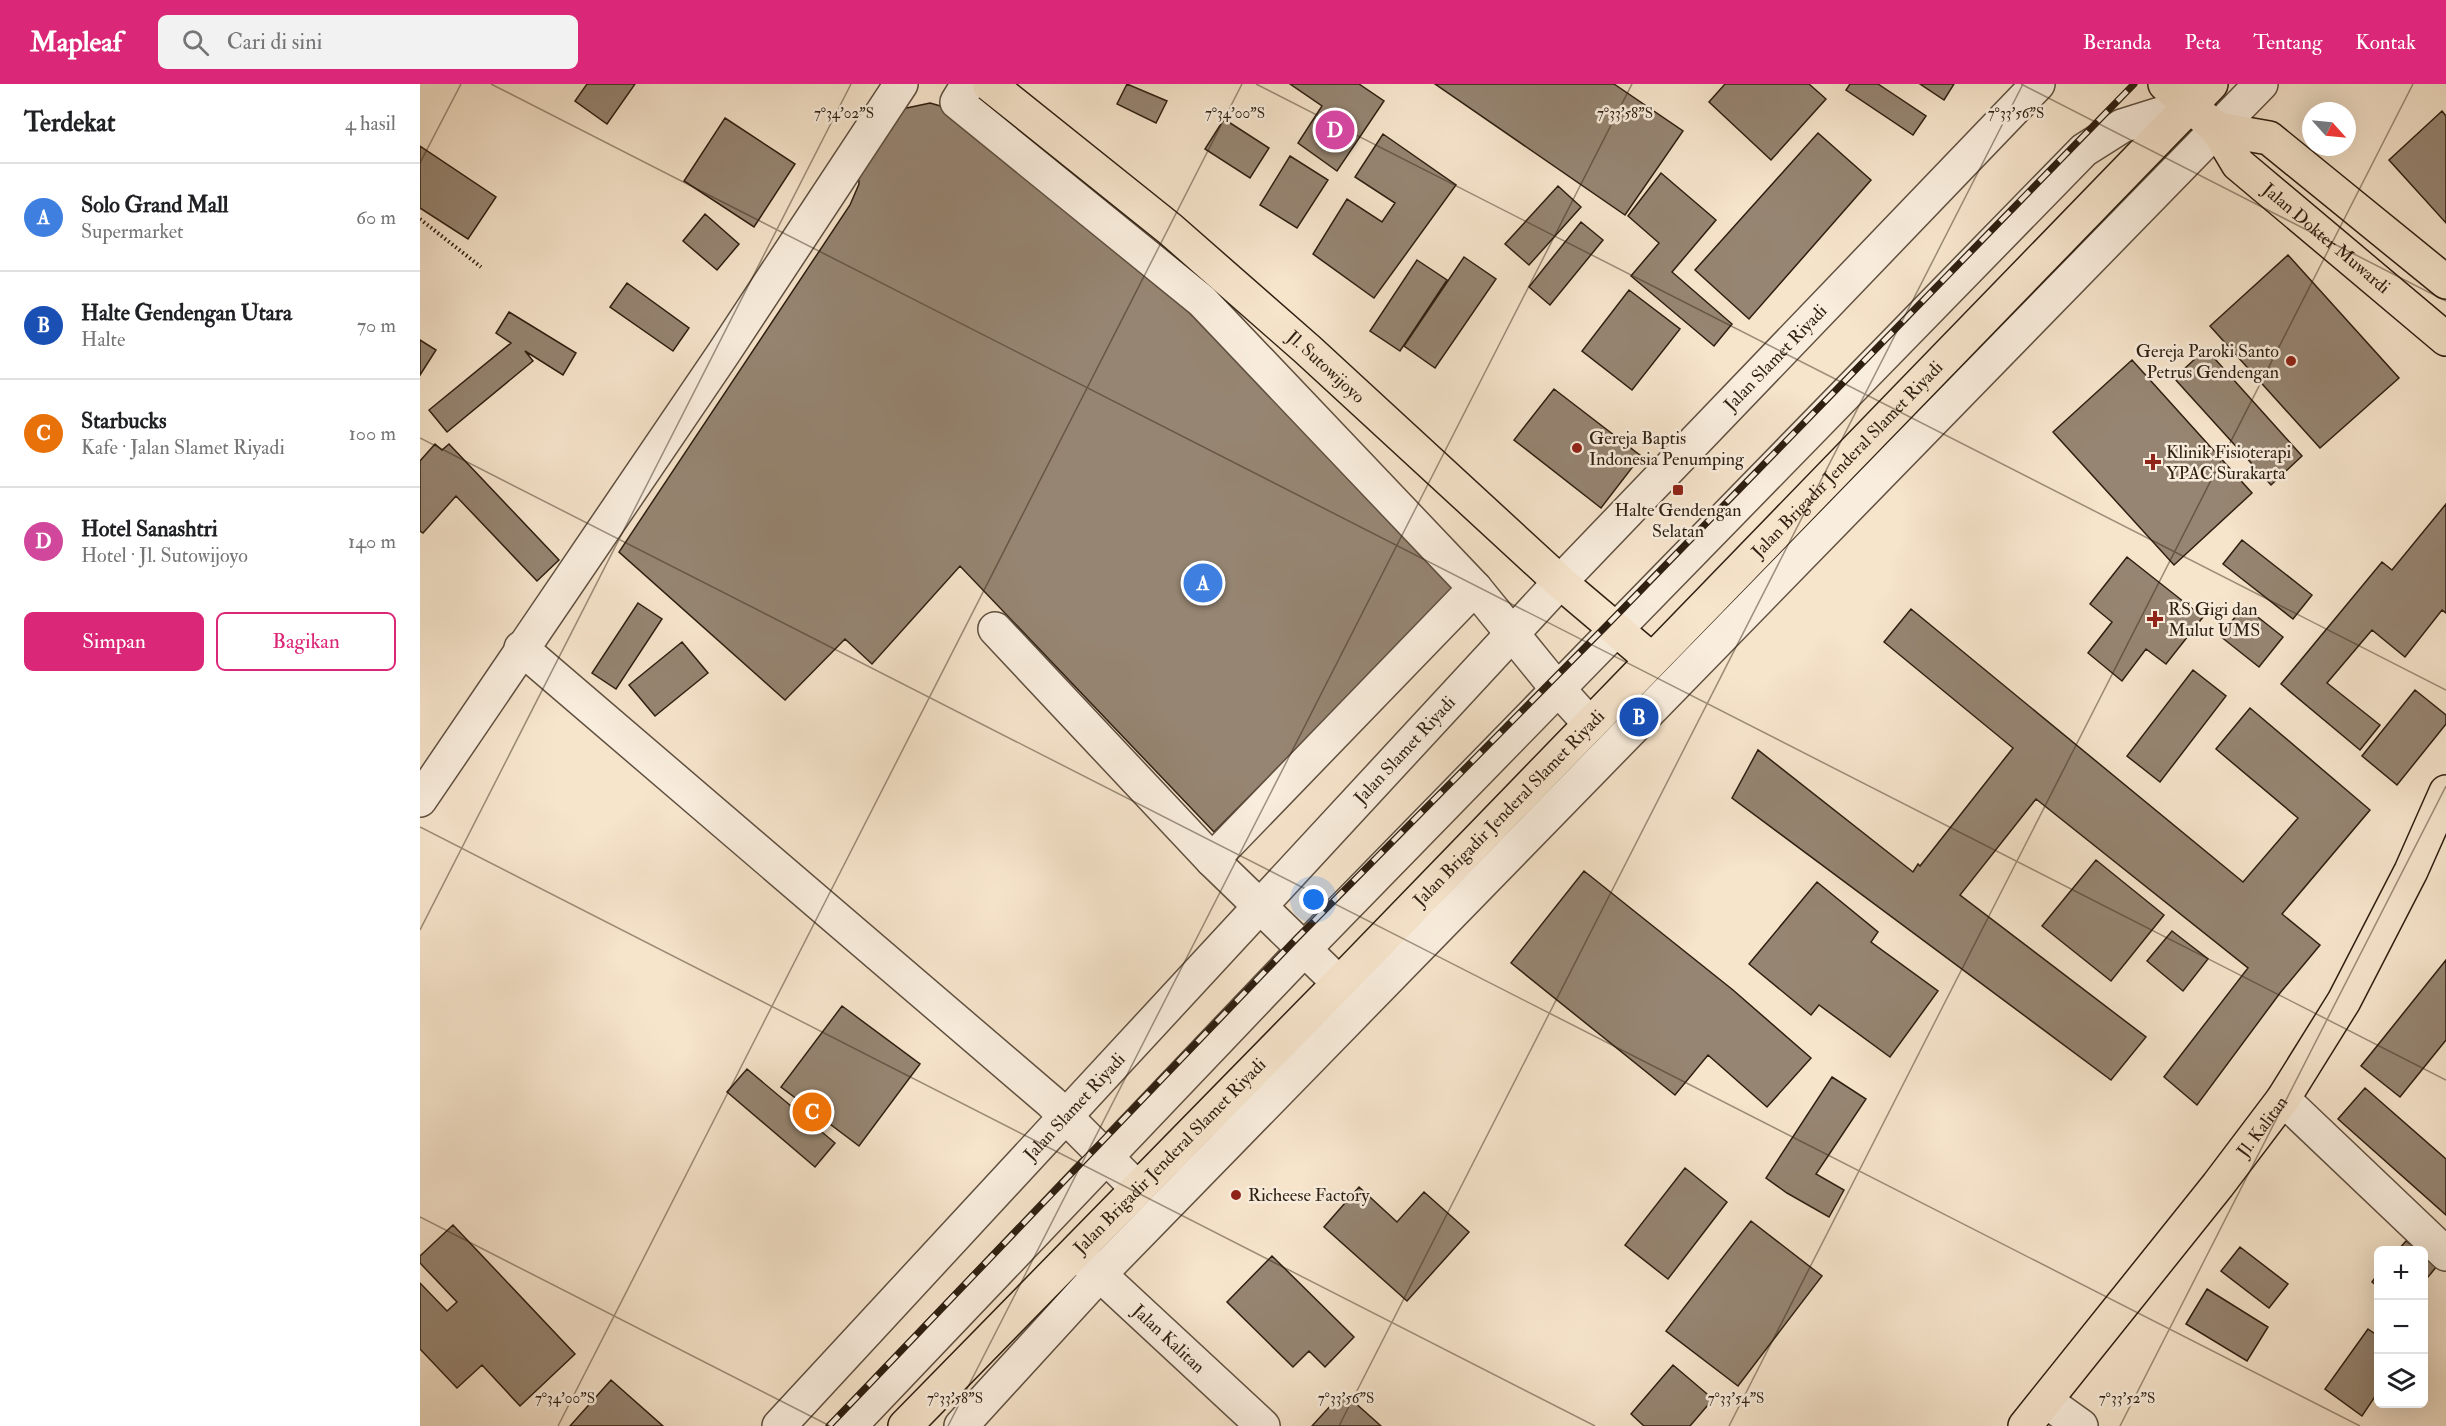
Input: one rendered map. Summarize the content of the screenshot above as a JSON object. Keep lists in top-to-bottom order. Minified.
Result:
{"streets":{"main road":["Jalan Dokter Muwardi","Jl. Sutowijoyo","Jalan Brigadir Jenderal Slamet Riyadi","Jl. Kalitan"],"street":["Jalan Slamet Riyadi","Jalan Kalitan"]},"crossings":[["Jalan Dokter Muwardi","Jalan Brigadir Jenderal Slamet Riyadi"],["Jalan Slamet Riyadi","Jl. Sutowijoyo"],["Jl. Sutowijoyo","Jalan Brigadir Jenderal Slamet Riyadi"],["Jalan Brigadir Jenderal Slamet Riyadi","Jalan Kalitan"]],"places":{"other":["Gereja Paroki Santo Petrus Gendengan","Gereja Baptis Indonesia Penumping","Richeese Factory"],"health":["Klinik Fisioterapi YPAC Surakarta","RS Gigi dan Mulut UMS"],"transit":["Halte Gendengan Selatan"]},"north":"bottom right","page":{"header":"Mapleaf","search":"Cari di sini","nav":["Beranda","Peta","Tentang","Kontak"],"heading":["Terdekat","4 hasil"],"pins":["D","A","B","C"],"list":[{"mark":"A","name":"Solo Grand Mall","note":"Supermarket","value":"60 m"},{"mark":"B","name":"Halte Gendengan Utara","note":"Halte","value":"70 m"},{"mark":"C","name":"Starbucks","note":"Kafe · Jalan Slamet Riyadi","value":"100 m"},{"mark":"D","name":"Hotel Sanashtri","note":"Hotel · Jl. Sutowijoyo","value":"140 m"}],"buttons":["Simpan","Bagikan"],"map_buttons":["+","−"]},"coordinates":["7°34'02\"S","7°34'00\"S","7°33'58\"S","7°33'56\"S","7°33'54\"S","7°33'52\"S"]}
